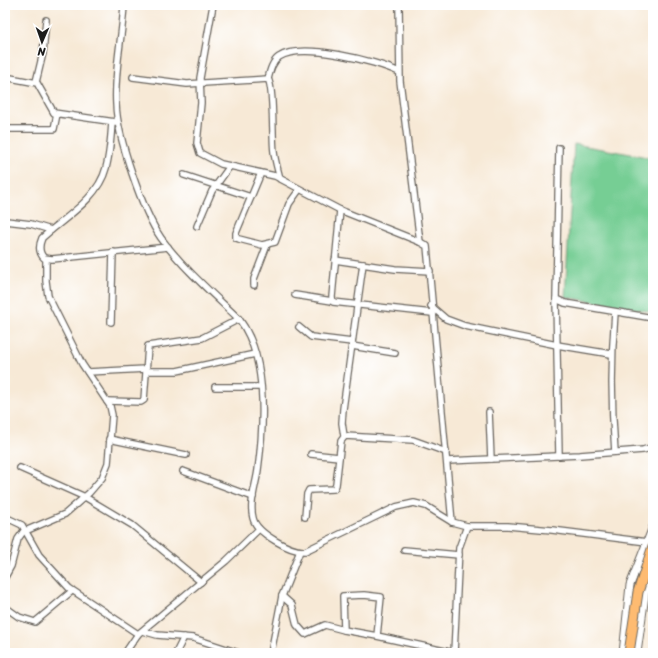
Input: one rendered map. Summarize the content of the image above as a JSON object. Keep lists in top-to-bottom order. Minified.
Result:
{"north":"bottom"}
